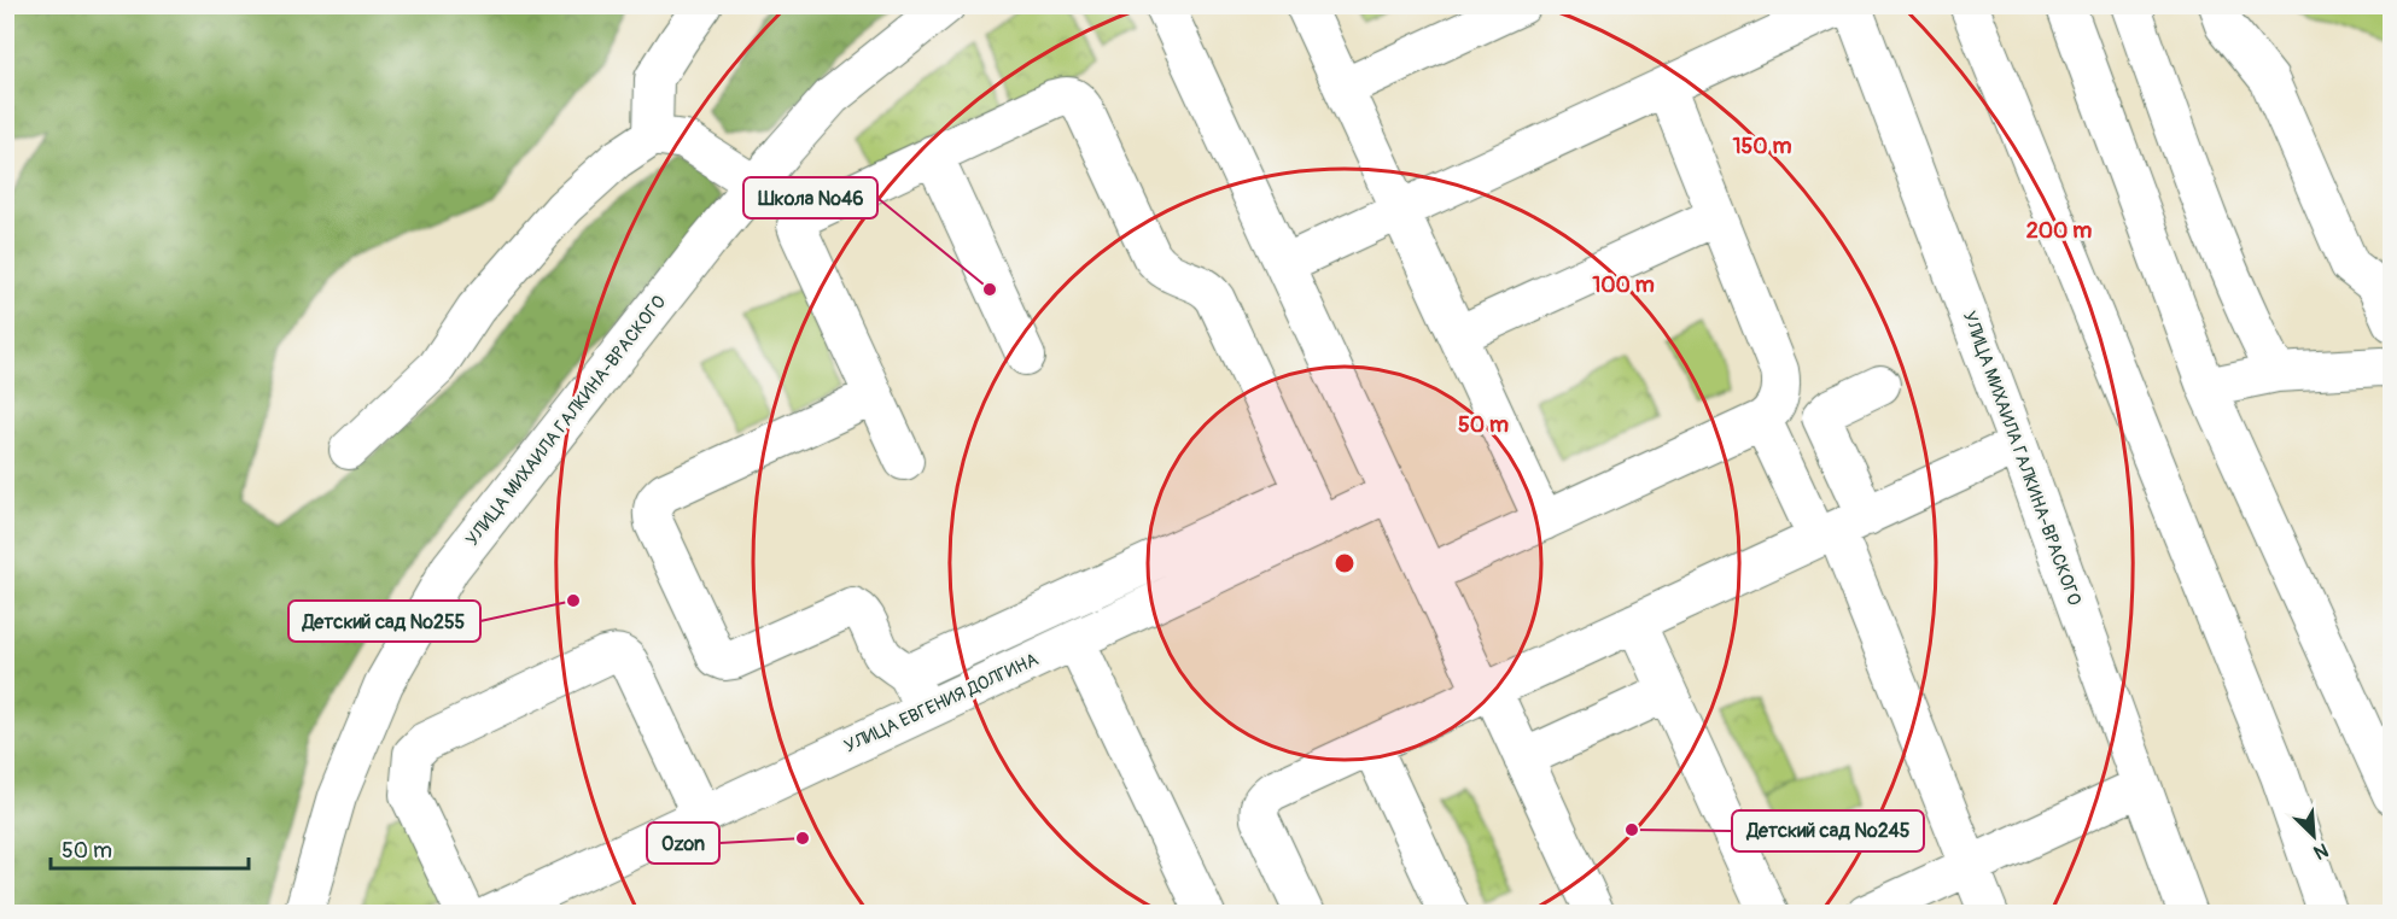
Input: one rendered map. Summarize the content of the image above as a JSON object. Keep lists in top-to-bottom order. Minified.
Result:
{"streets":{"street":["УЛИЦА МИХАИЛА ГАЛКИНА-ВРАСКОГО","УЛИЦА ЕВГЕНИЯ ДОЛГИНА"]},"places":["Школа №46","Детский сад №255","Детский сад №245","Ozon"],"scale_bar":"50 m","north":"bottom right","rings":["150 m","200 m","100 m","50 m"]}
